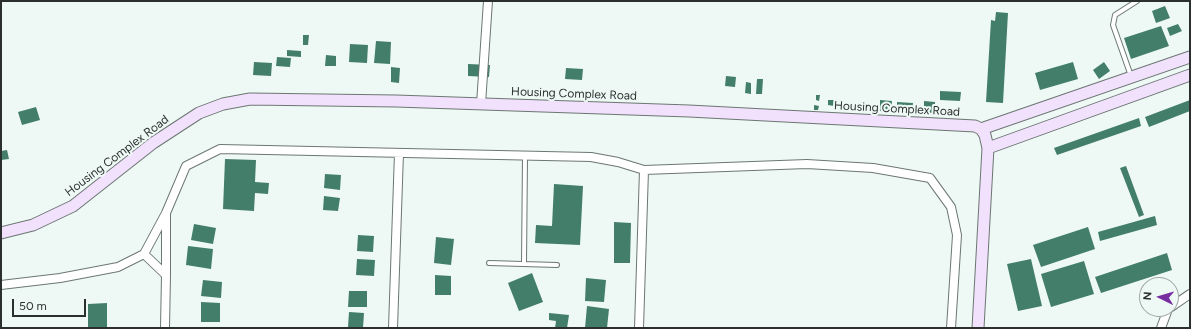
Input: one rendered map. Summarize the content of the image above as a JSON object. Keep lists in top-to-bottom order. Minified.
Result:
{"streets":{"street":["Housing Complex Road"]},"scale_bar":"50 m","north":"left"}
